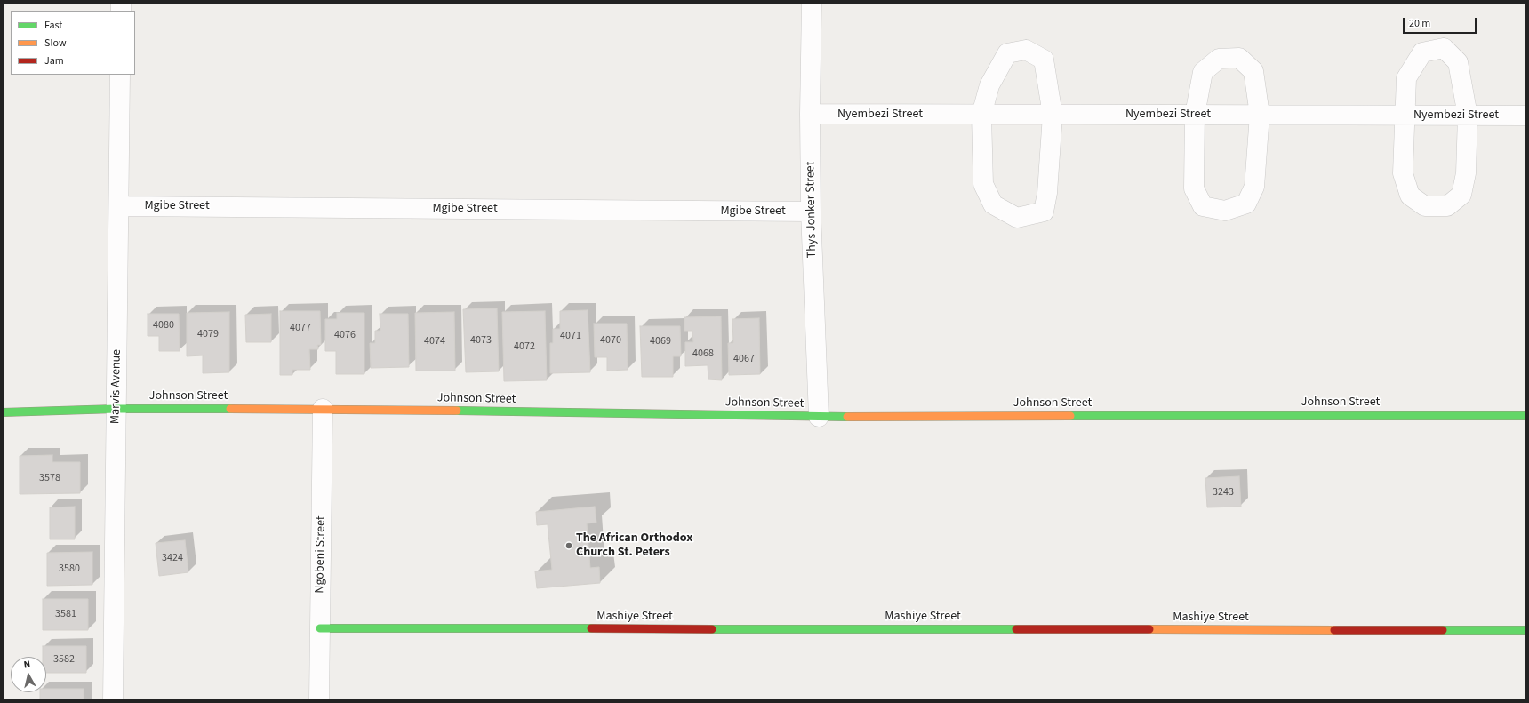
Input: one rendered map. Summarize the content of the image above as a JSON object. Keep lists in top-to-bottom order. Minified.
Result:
{"streets":{"street":["Nyembezi Street","Mgibe Street","Thys Jonker Street","Marvis Avenue","Johnson Street","Ngobeni Street","Mashiye Street"]},"crossings":[["Nyembezi Street","Thys Jonker Street"],["Mgibe Street","Thys Jonker Street"],["Mgibe Street","Marvis Avenue"],["Thys Jonker Street","Johnson Street"],["Marvis Avenue","Johnson Street"],["Johnson Street","Ngobeni Street"],["Ngobeni Street","Mashiye Street"]],"places":["The African Orthodox Church St. Peters"],"house_numbers":["4080","4077","4079","4076","4071","4073","4070","4074","4069","4072","4068","4067","3578","3243","3424","3580","3581","3582"],"legend":["Fast","Slow","Jam"],"scale_bar":"20 m","north":"top"}
